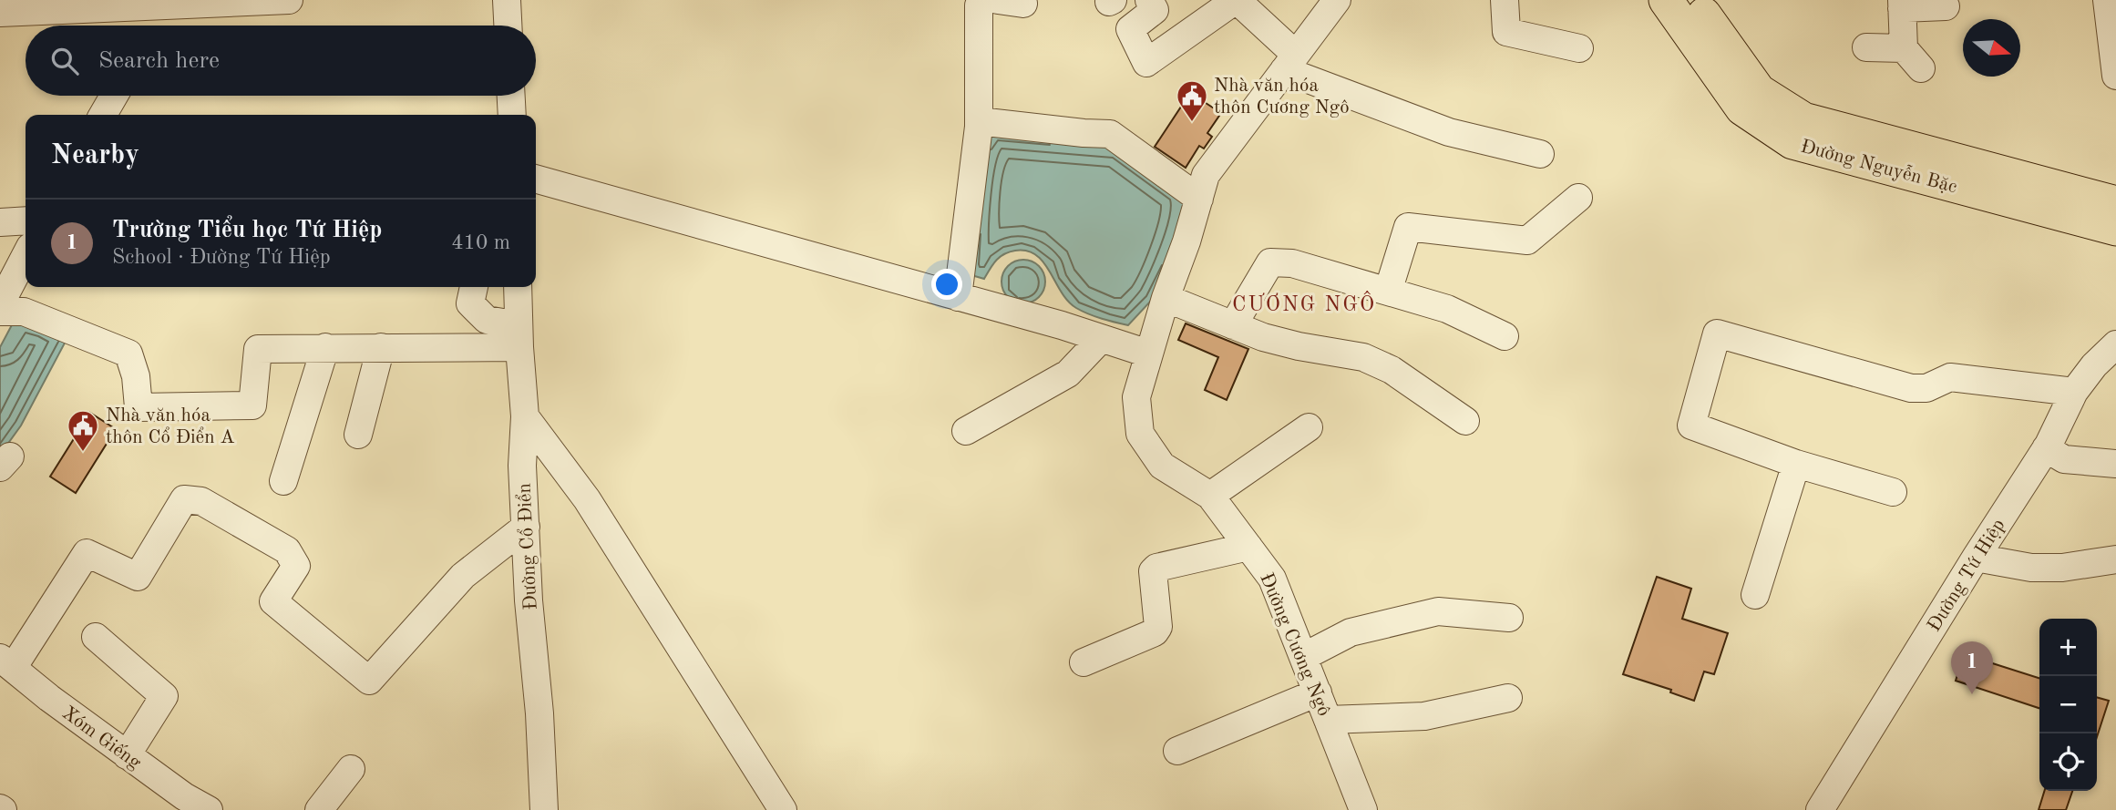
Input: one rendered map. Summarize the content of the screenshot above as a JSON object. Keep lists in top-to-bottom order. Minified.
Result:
{"streets":{"main road":["Đường Nguyễn Bặc"],"street":["Đường Cổ Điển","Đường Tứ Hiệp","Đường Cương Ngô","Xóm Giếng"]},"districts":["CƯƠNG NGÔ"],"places":{"public building":["Nhà văn hóa thôn Cương Ngô","Nhà văn hóa thôn Cổ Điển A"]},"north":"right","page":{"search":"Search here","heading":"Nearby","list":[{"mark":"1","name":"Trường Tiểu học Tứ Hiệp","note":"School · Đường Tứ Hiệp","value":"410 m"}],"map_buttons":["+","−"],"pins":"1"}}
